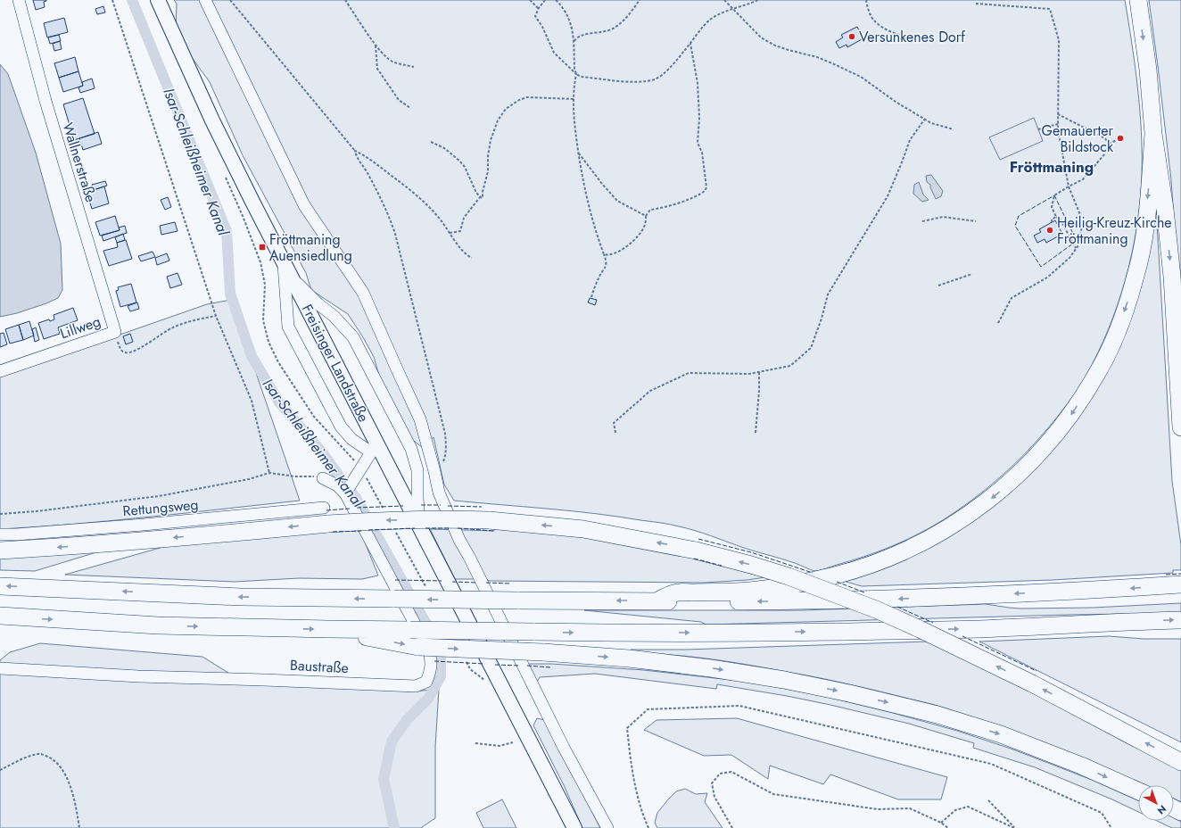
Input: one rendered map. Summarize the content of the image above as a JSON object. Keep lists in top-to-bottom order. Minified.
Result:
{"streets":{"main road":["Freisinger Landstraße"],"street":["Wallnerstraße","Lillweg","Rettungsweg","Baustraße"]},"crossings":[["Wallnerstraße","Lillweg"]],"districts":["Fröttmaning"],"water":["Isar-Schleißheimer Kanal"],"places":{"other":["Versunkenes Dorf","Gemauerter Bildstock","Heilig-Kreuz-Kirche Fröttmaning"],"transit":["Fröttmaning Auensiedlung"]},"north":"bottom right"}
